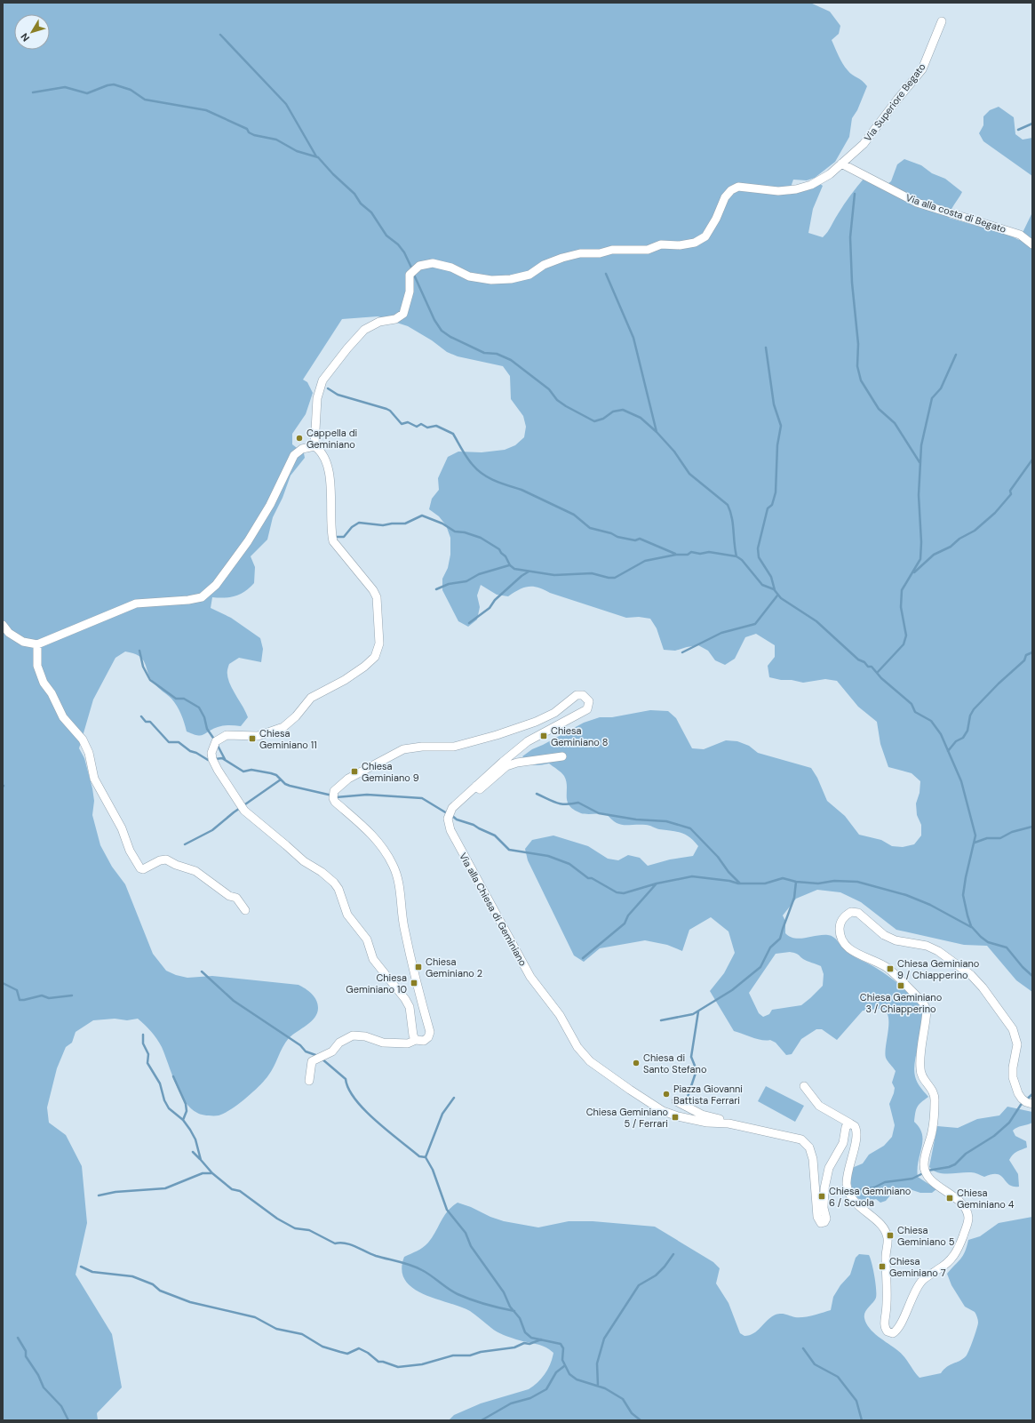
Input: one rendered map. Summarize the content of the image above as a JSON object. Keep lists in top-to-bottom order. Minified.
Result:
{"streets":{"street":["Via Superiore Begato","Via alla costa di Begato","Via alla Chiesa di Geminiano"]},"crossings":[["Via Superiore Begato","Via alla costa di Begato"]],"places":{"other":["Cappella di Geminiano","Chiesa di Santo Stefano","Piazza Giovanni Battista Ferrari"],"transit":["Chiesa Geminiano 8","Chiesa Geminiano 11","Chiesa Geminiano 9","Chiesa Geminiano 2","Chiesa Geminiano 9 / Chiapperino","Chiesa Geminiano 10","Chiesa Geminiano 3 / Chiapperino","Chiesa Geminiano 5 / Ferrari","Chiesa Geminiano 6 / Scuola","Chiesa Geminiano 4","Chiesa Geminiano 5","Chiesa Geminiano 7"]},"north":"bottom left"}
